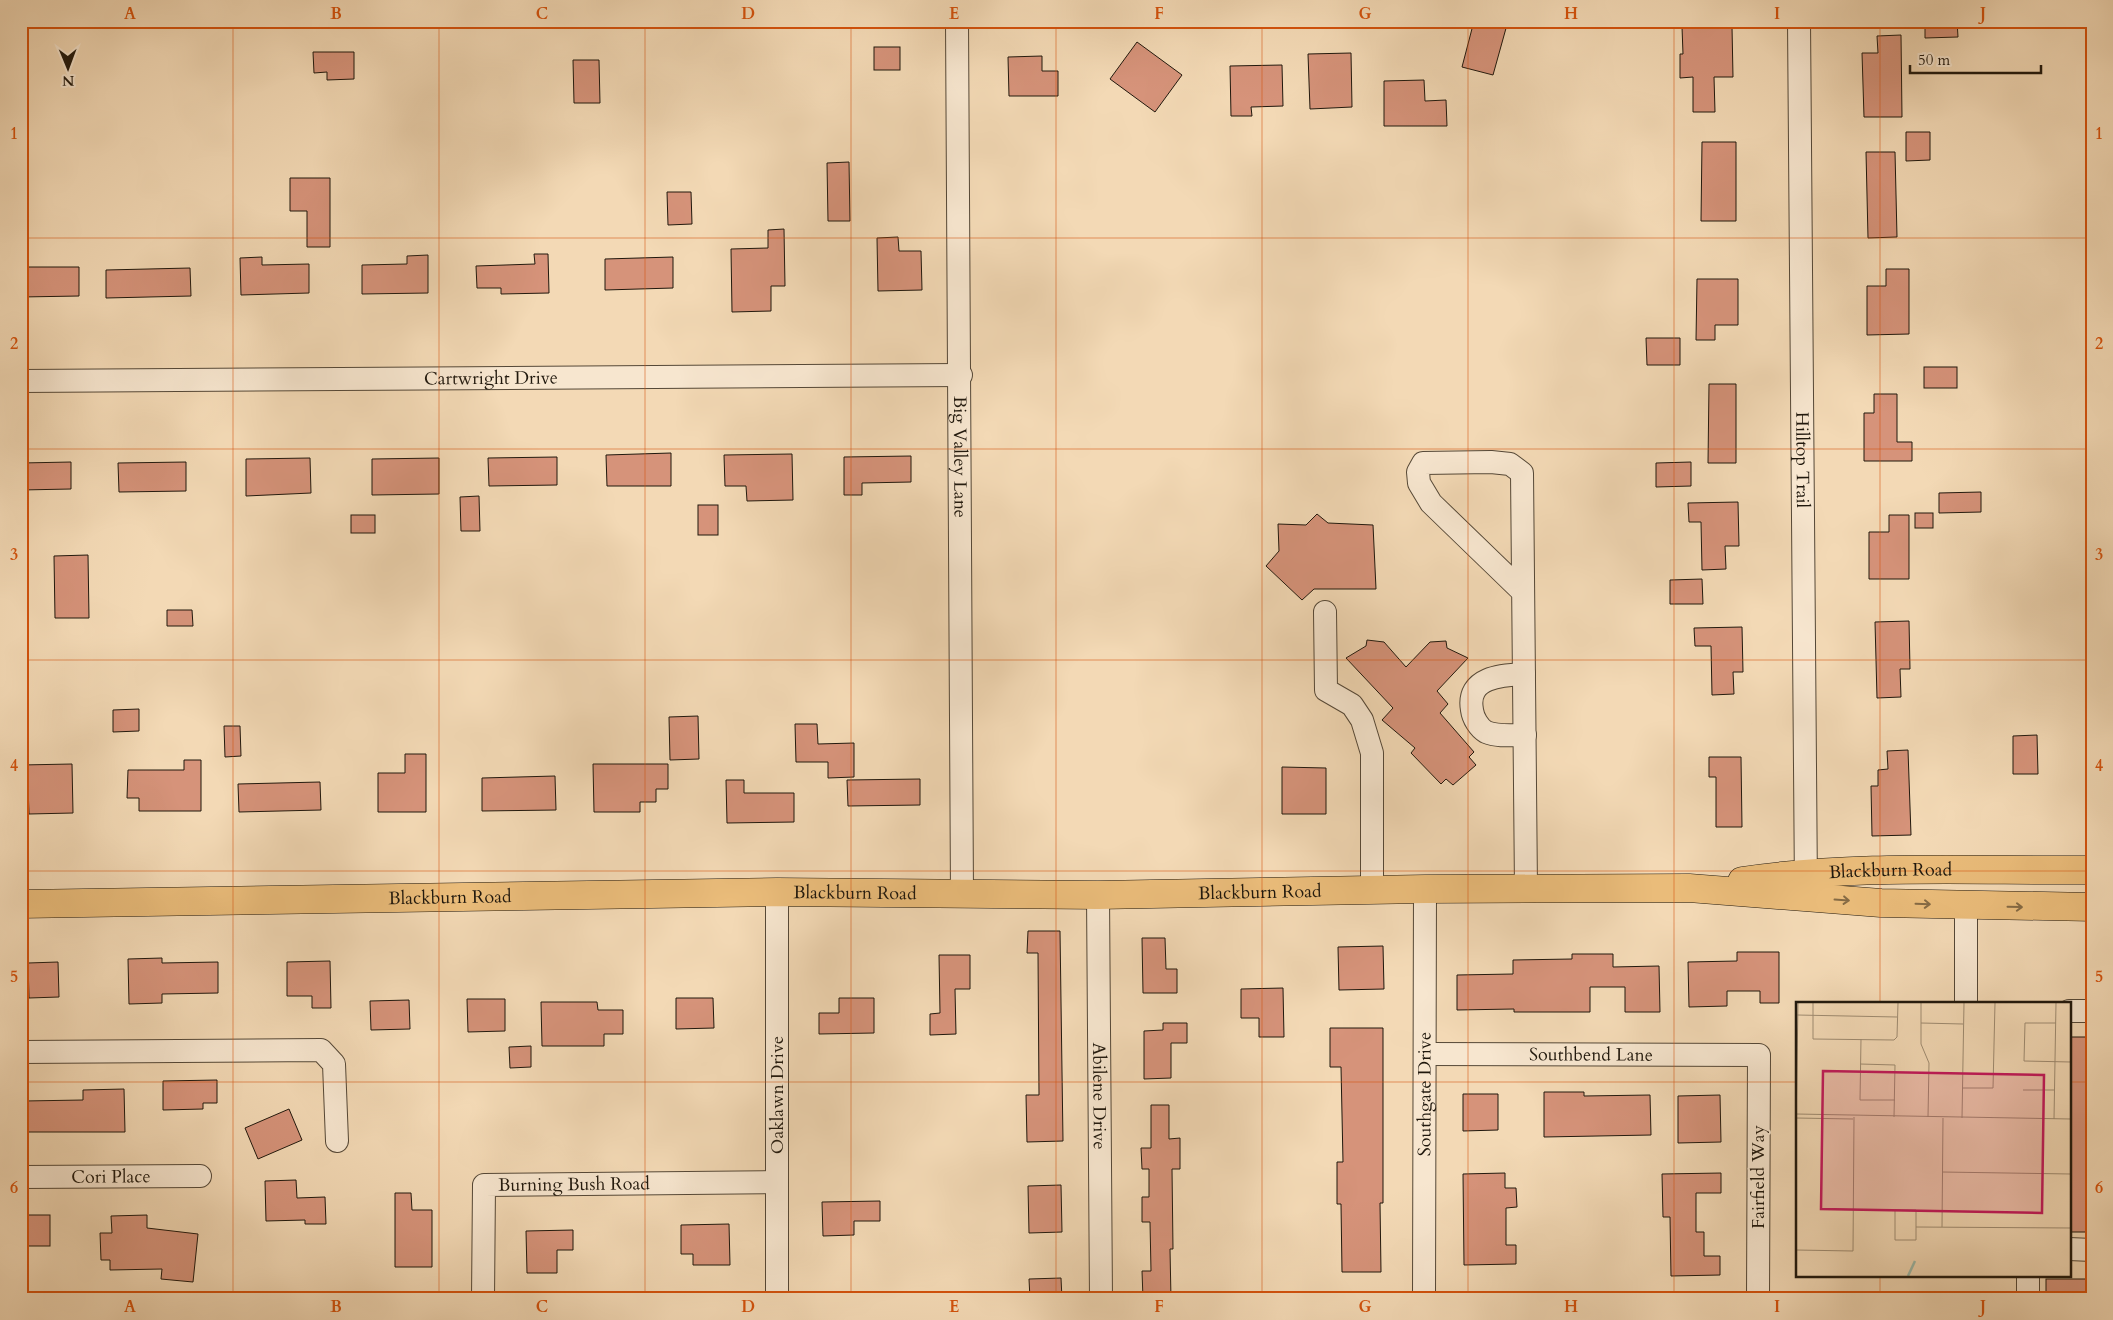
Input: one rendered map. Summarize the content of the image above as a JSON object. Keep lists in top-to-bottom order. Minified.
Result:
{"streets":{"main road":["Blackburn Road"],"street":["Cartwright Drive","Big Valley Lane","Hilltop Trail","Southbend Lane","Southgate Drive","Oaklawn Drive","Abilene Drive","Cori Place","Fairfield Way","Burning Bush Road"]},"crossings":[["Cartwright Drive","Big Valley Lane"],["Big Valley Lane","Blackburn Road"],["Hilltop Trail","Blackburn Road"],["Blackburn Road","Southgate Drive"],["Blackburn Road","Oaklawn Drive"],["Blackburn Road","Abilene Drive"],["Southbend Lane","Southgate Drive"],["Southbend Lane","Fairfield Way"],["Oaklawn Drive","Burning Bush Road"]],"scale_bar":"50 m","north":"bottom","grid":{"columns":["A","B","C","D","E","F","G","H","I","J"],"rows":["1","2","3","4","5","6"]}}
